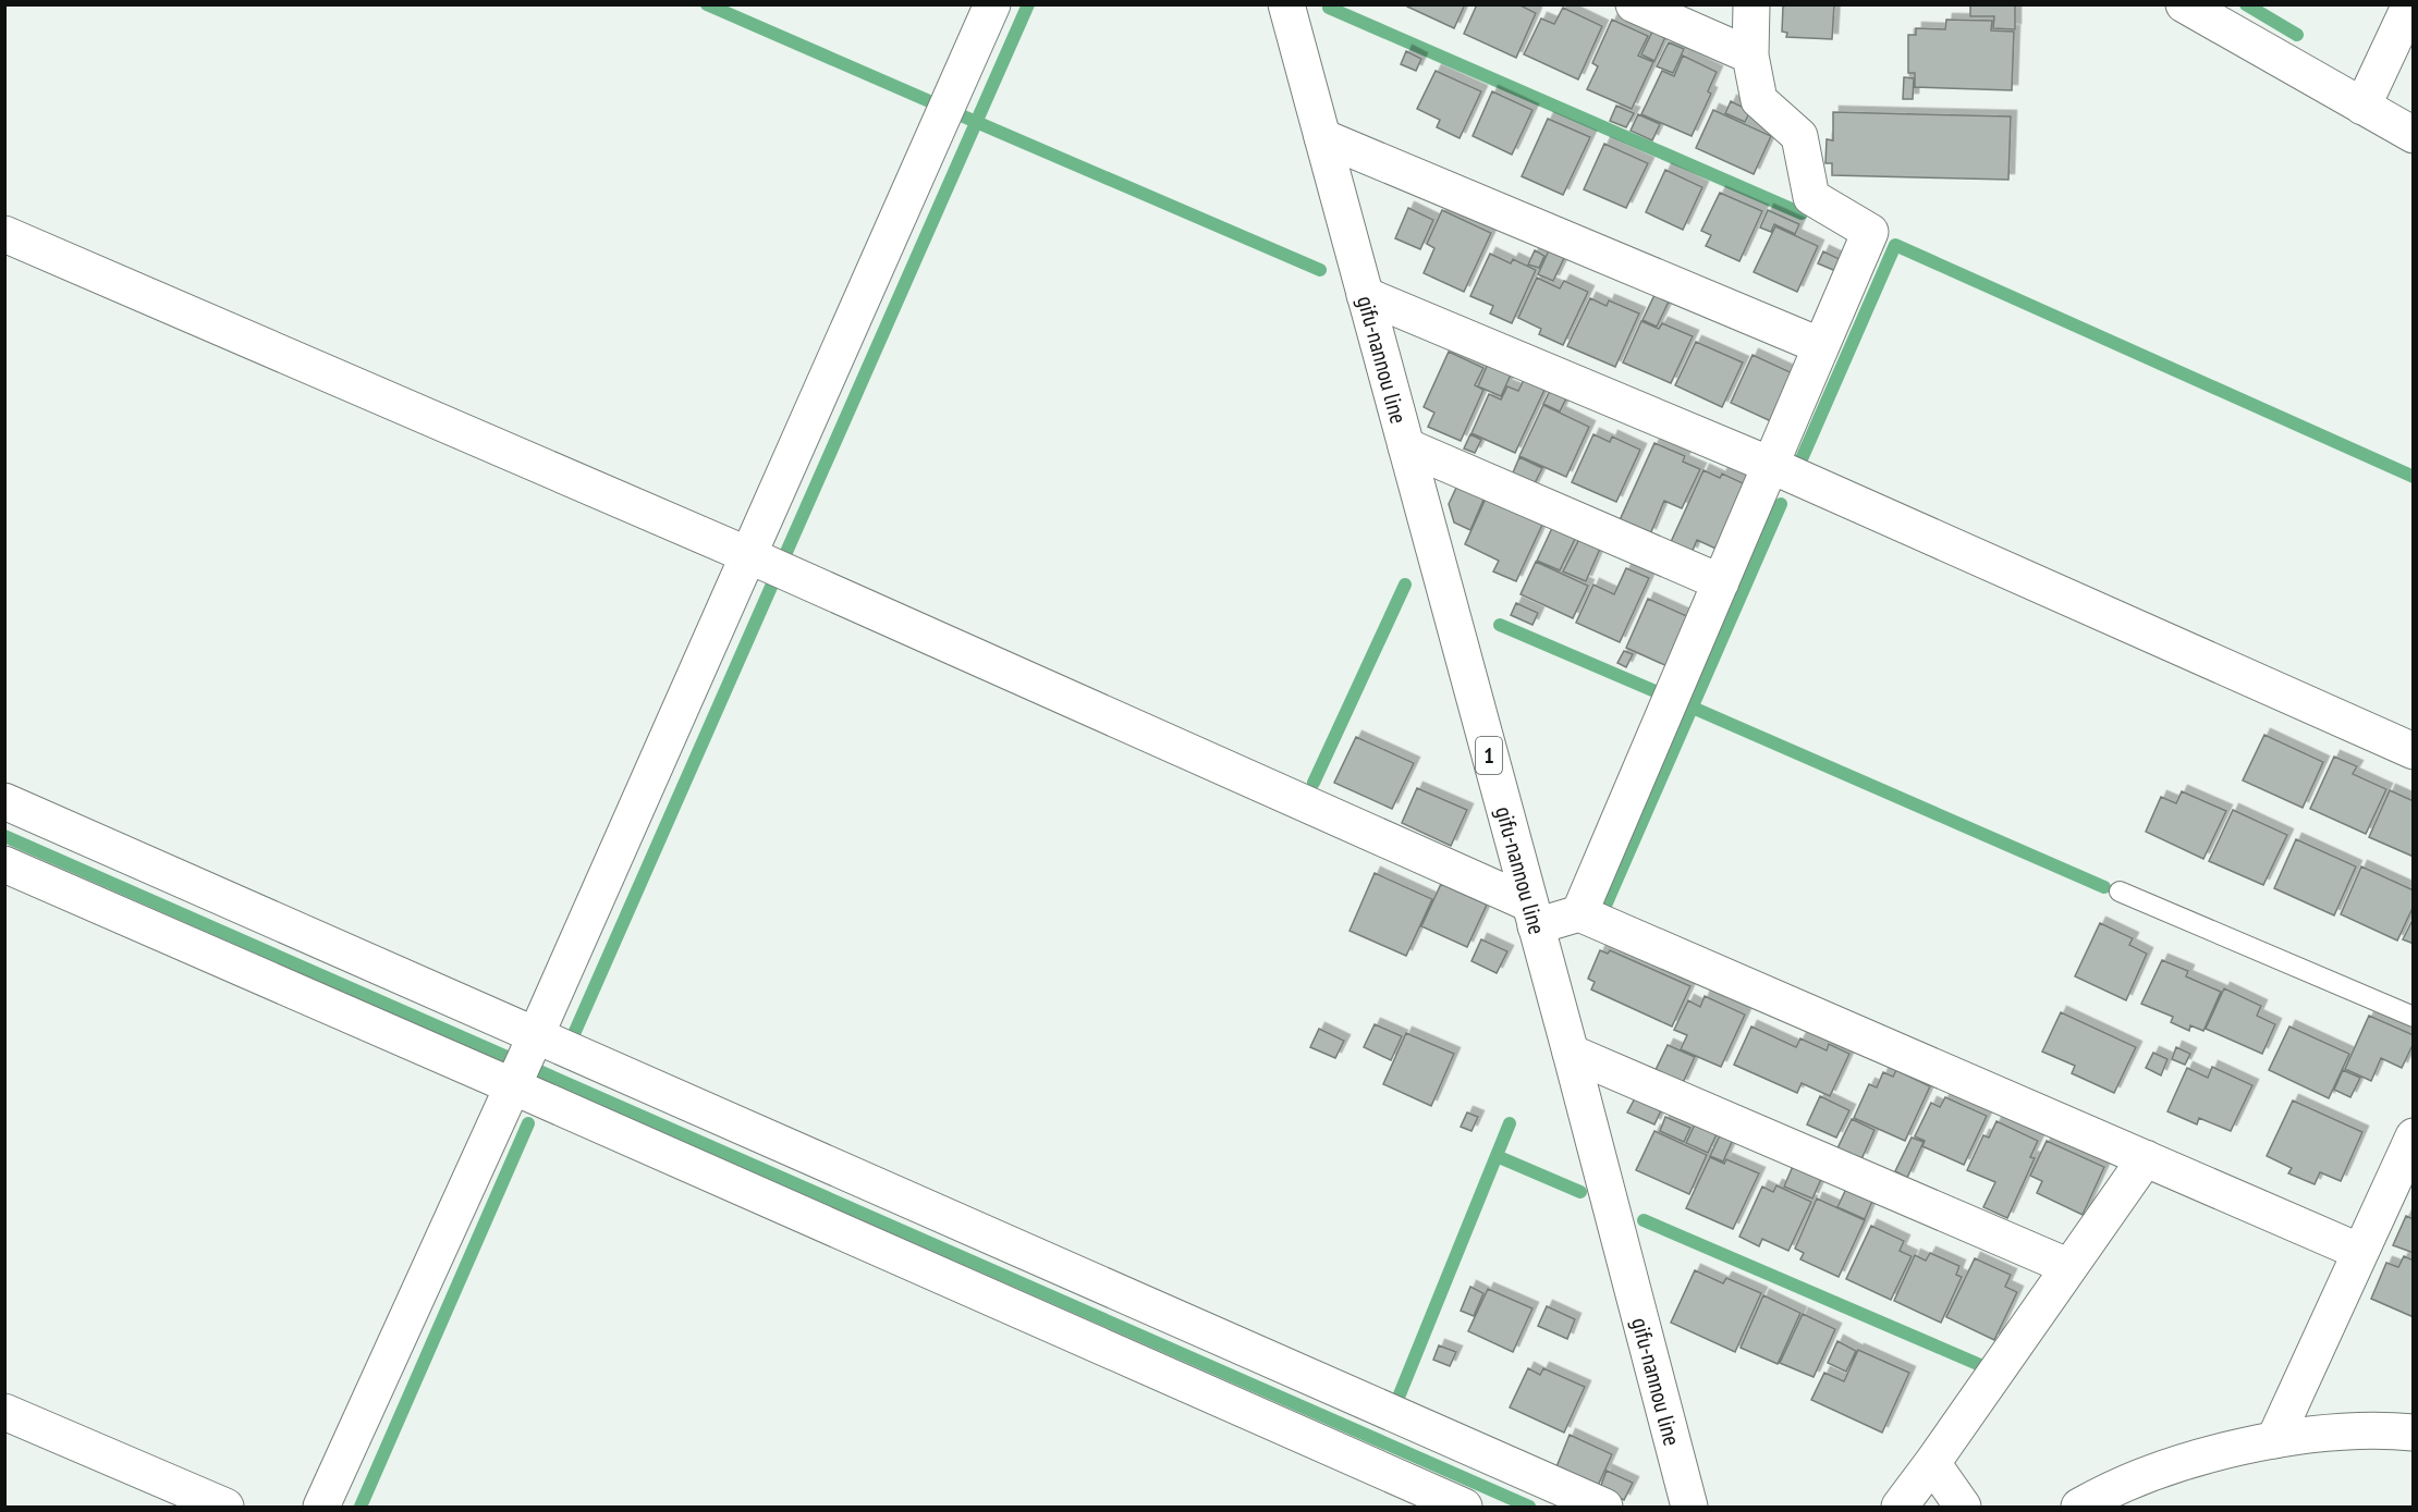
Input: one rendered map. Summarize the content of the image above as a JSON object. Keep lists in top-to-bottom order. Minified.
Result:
{"streets":{"street":["gifu-nannou line","1"]}}
